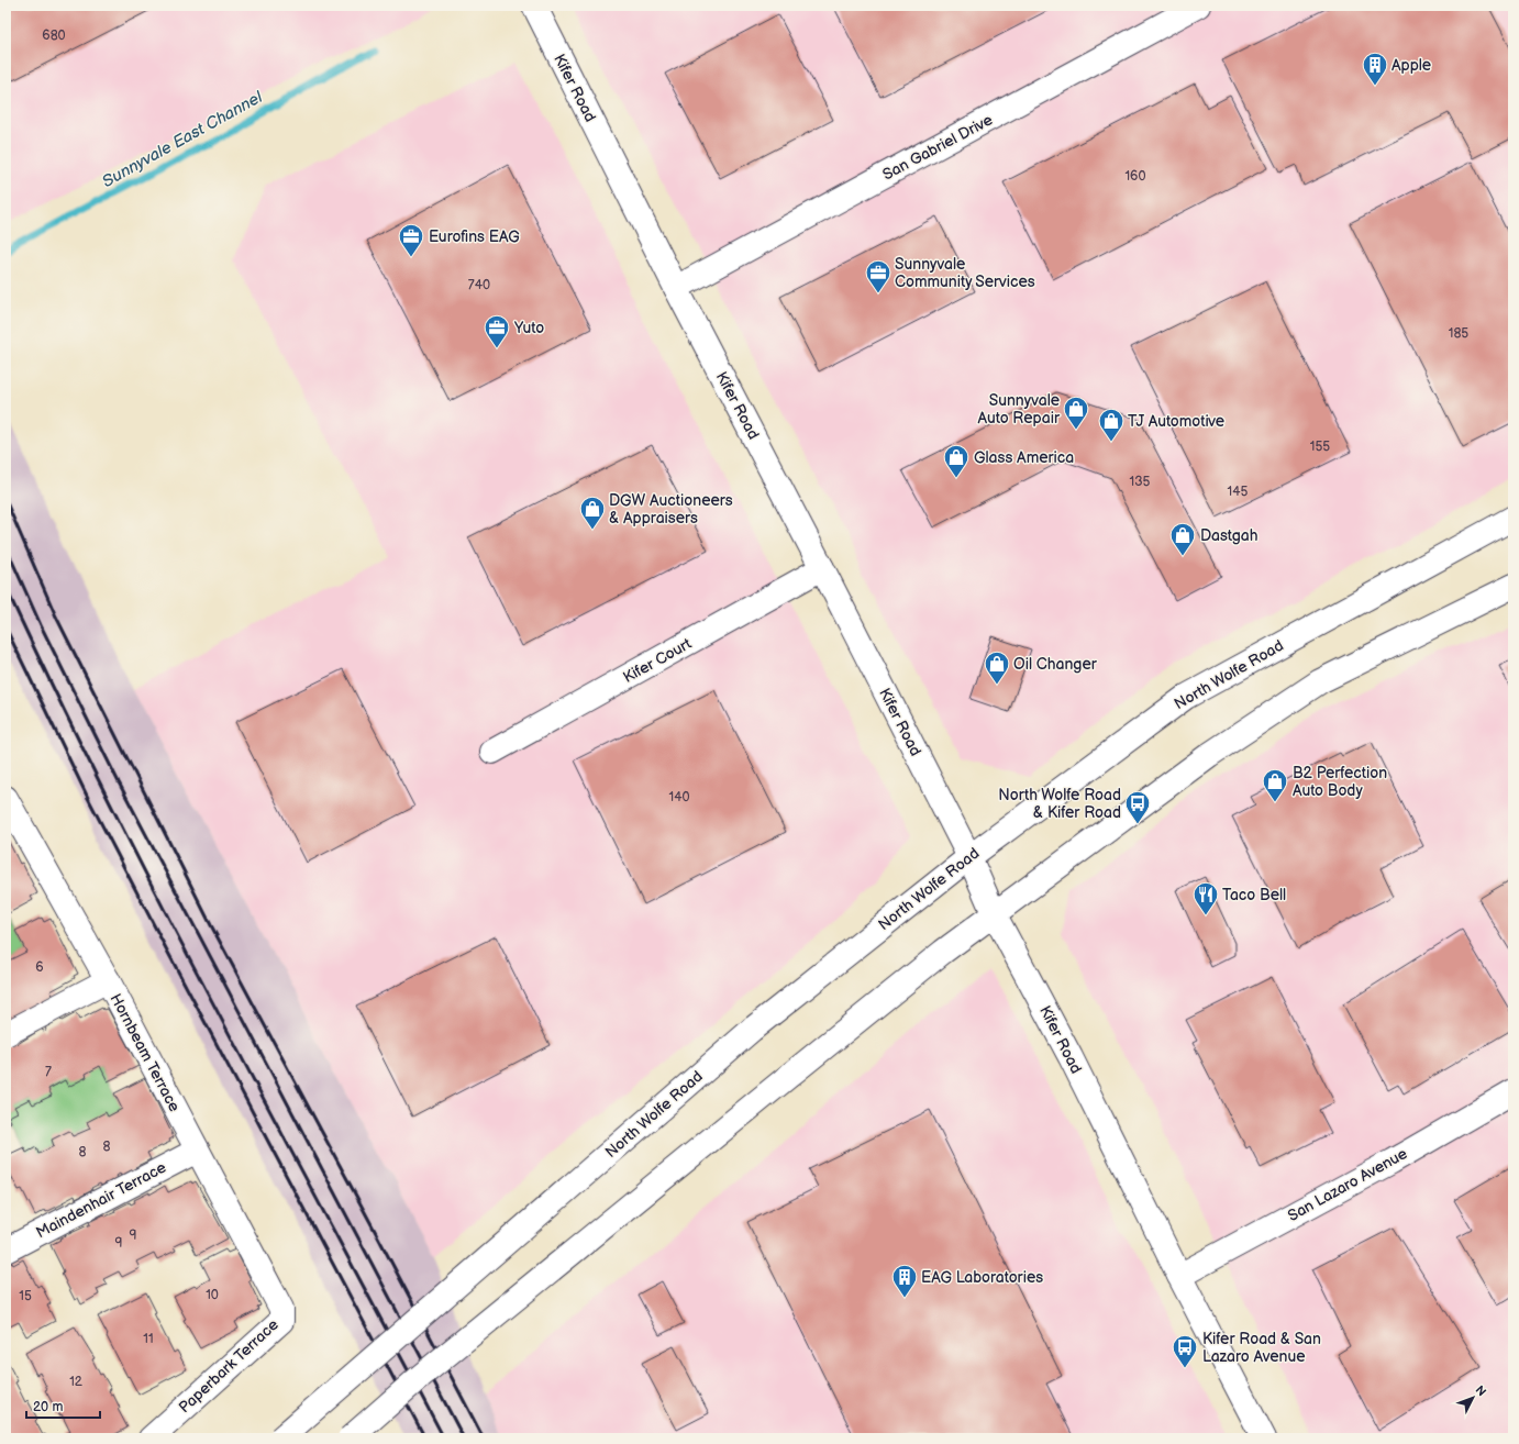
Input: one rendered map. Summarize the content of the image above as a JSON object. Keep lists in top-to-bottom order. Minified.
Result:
{"streets":{"main road":["Kifer Road","San Gabriel Drive","Kifer Court","North Wolfe Road","Hornbeam Terrace","San Lazaro Avenue","Maindenhair Terrace","Paperbark Terrace"]},"crossings":[["Kifer Road","San Gabriel Drive"],["Kifer Road","Kifer Court"],["Kifer Road","North Wolfe Road"],["Kifer Road","San Lazaro Avenue"],["Hornbeam Terrace","Maindenhair Terrace"],["Hornbeam Terrace","Paperbark Terrace"]],"water":["Sunnyvale East Channel"],"places":{"building":["Apple","EAG Laboratories"],"office":["Eurofins EAG","Sunnyvale Community Services","Yuto"],"shop":["Sunnyvale Auto Repair","TJ Automotive","Glass America","DGW Auctioneers & Appraisers","Dastgah","Oil Changer","B2 Perfection Auto Body"],"bus stop":["North Wolfe Road & Kifer Road","Kifer Road & San Lazaro Avenue"],"restaurant":["Taco Bell"]},"house_numbers":["680","160","740","185","155","135","145","140","6","7","8","8","9","9","10","15","11","12"],"scale_bar":"20 m","north":"top right"}
